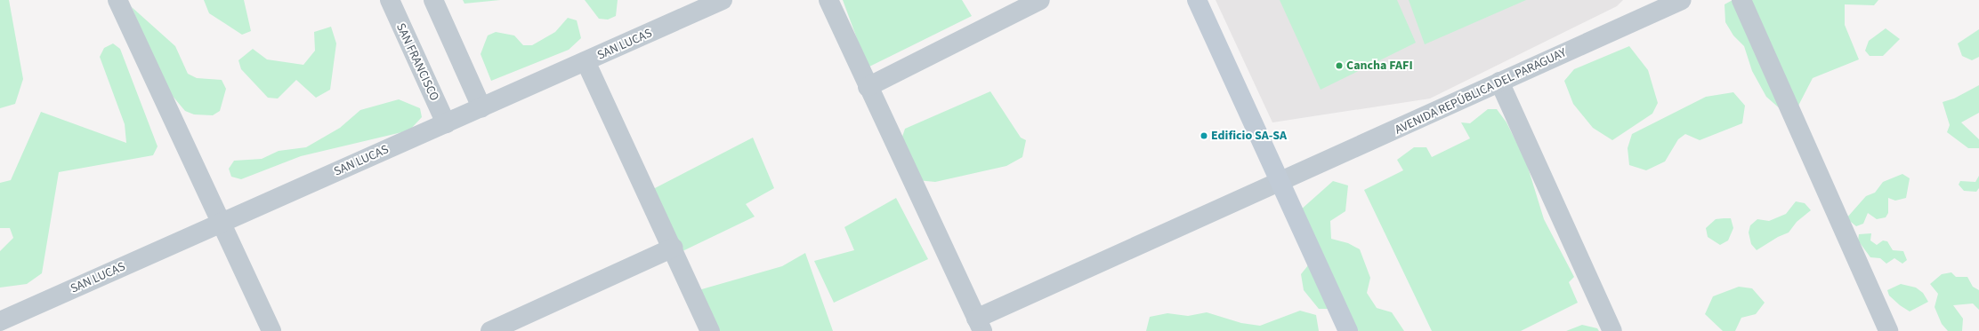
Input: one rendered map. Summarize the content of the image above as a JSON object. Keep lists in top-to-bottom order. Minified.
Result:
{"streets":{"street":["SAN LUCAS","SAN FRANCISCO","AVENIDA REPÚBLICA DEL PARAGUAY"]},"crossings":[["SAN LUCAS","SAN FRANCISCO"]],"places":["Cancha FAFI","Edificio SA-SA"]}
